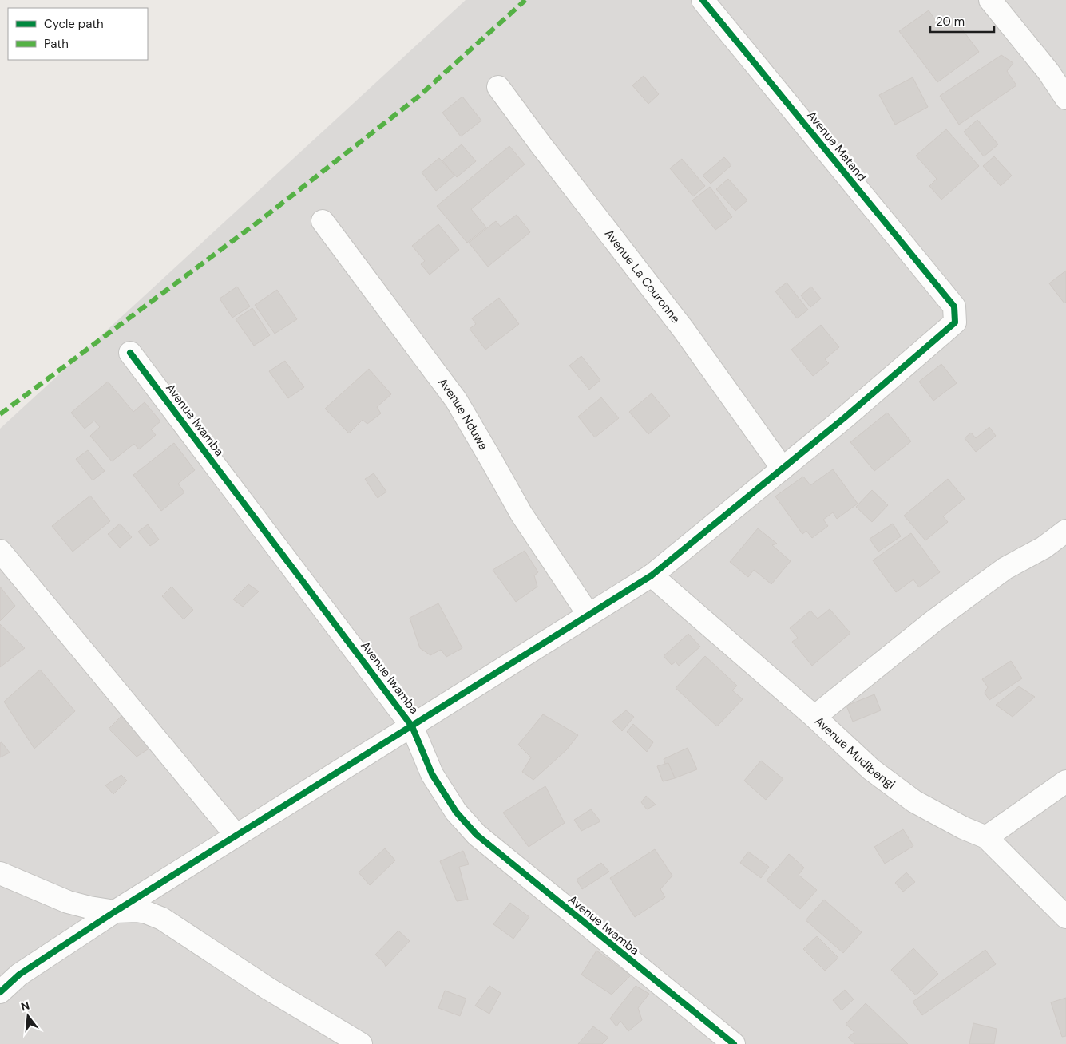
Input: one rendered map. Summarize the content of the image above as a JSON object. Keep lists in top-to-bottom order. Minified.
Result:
{"streets":{"street":["Avenue Matand","Avenue La Couronne","Avenue Nduwa","Avenue Iwamba","Avenue Mudibengi"]},"crossings":[["Avenue Matand","Avenue La Couronne"]],"legend":["Cycle path","Path"],"scale_bar":"20 m","north":"top"}
